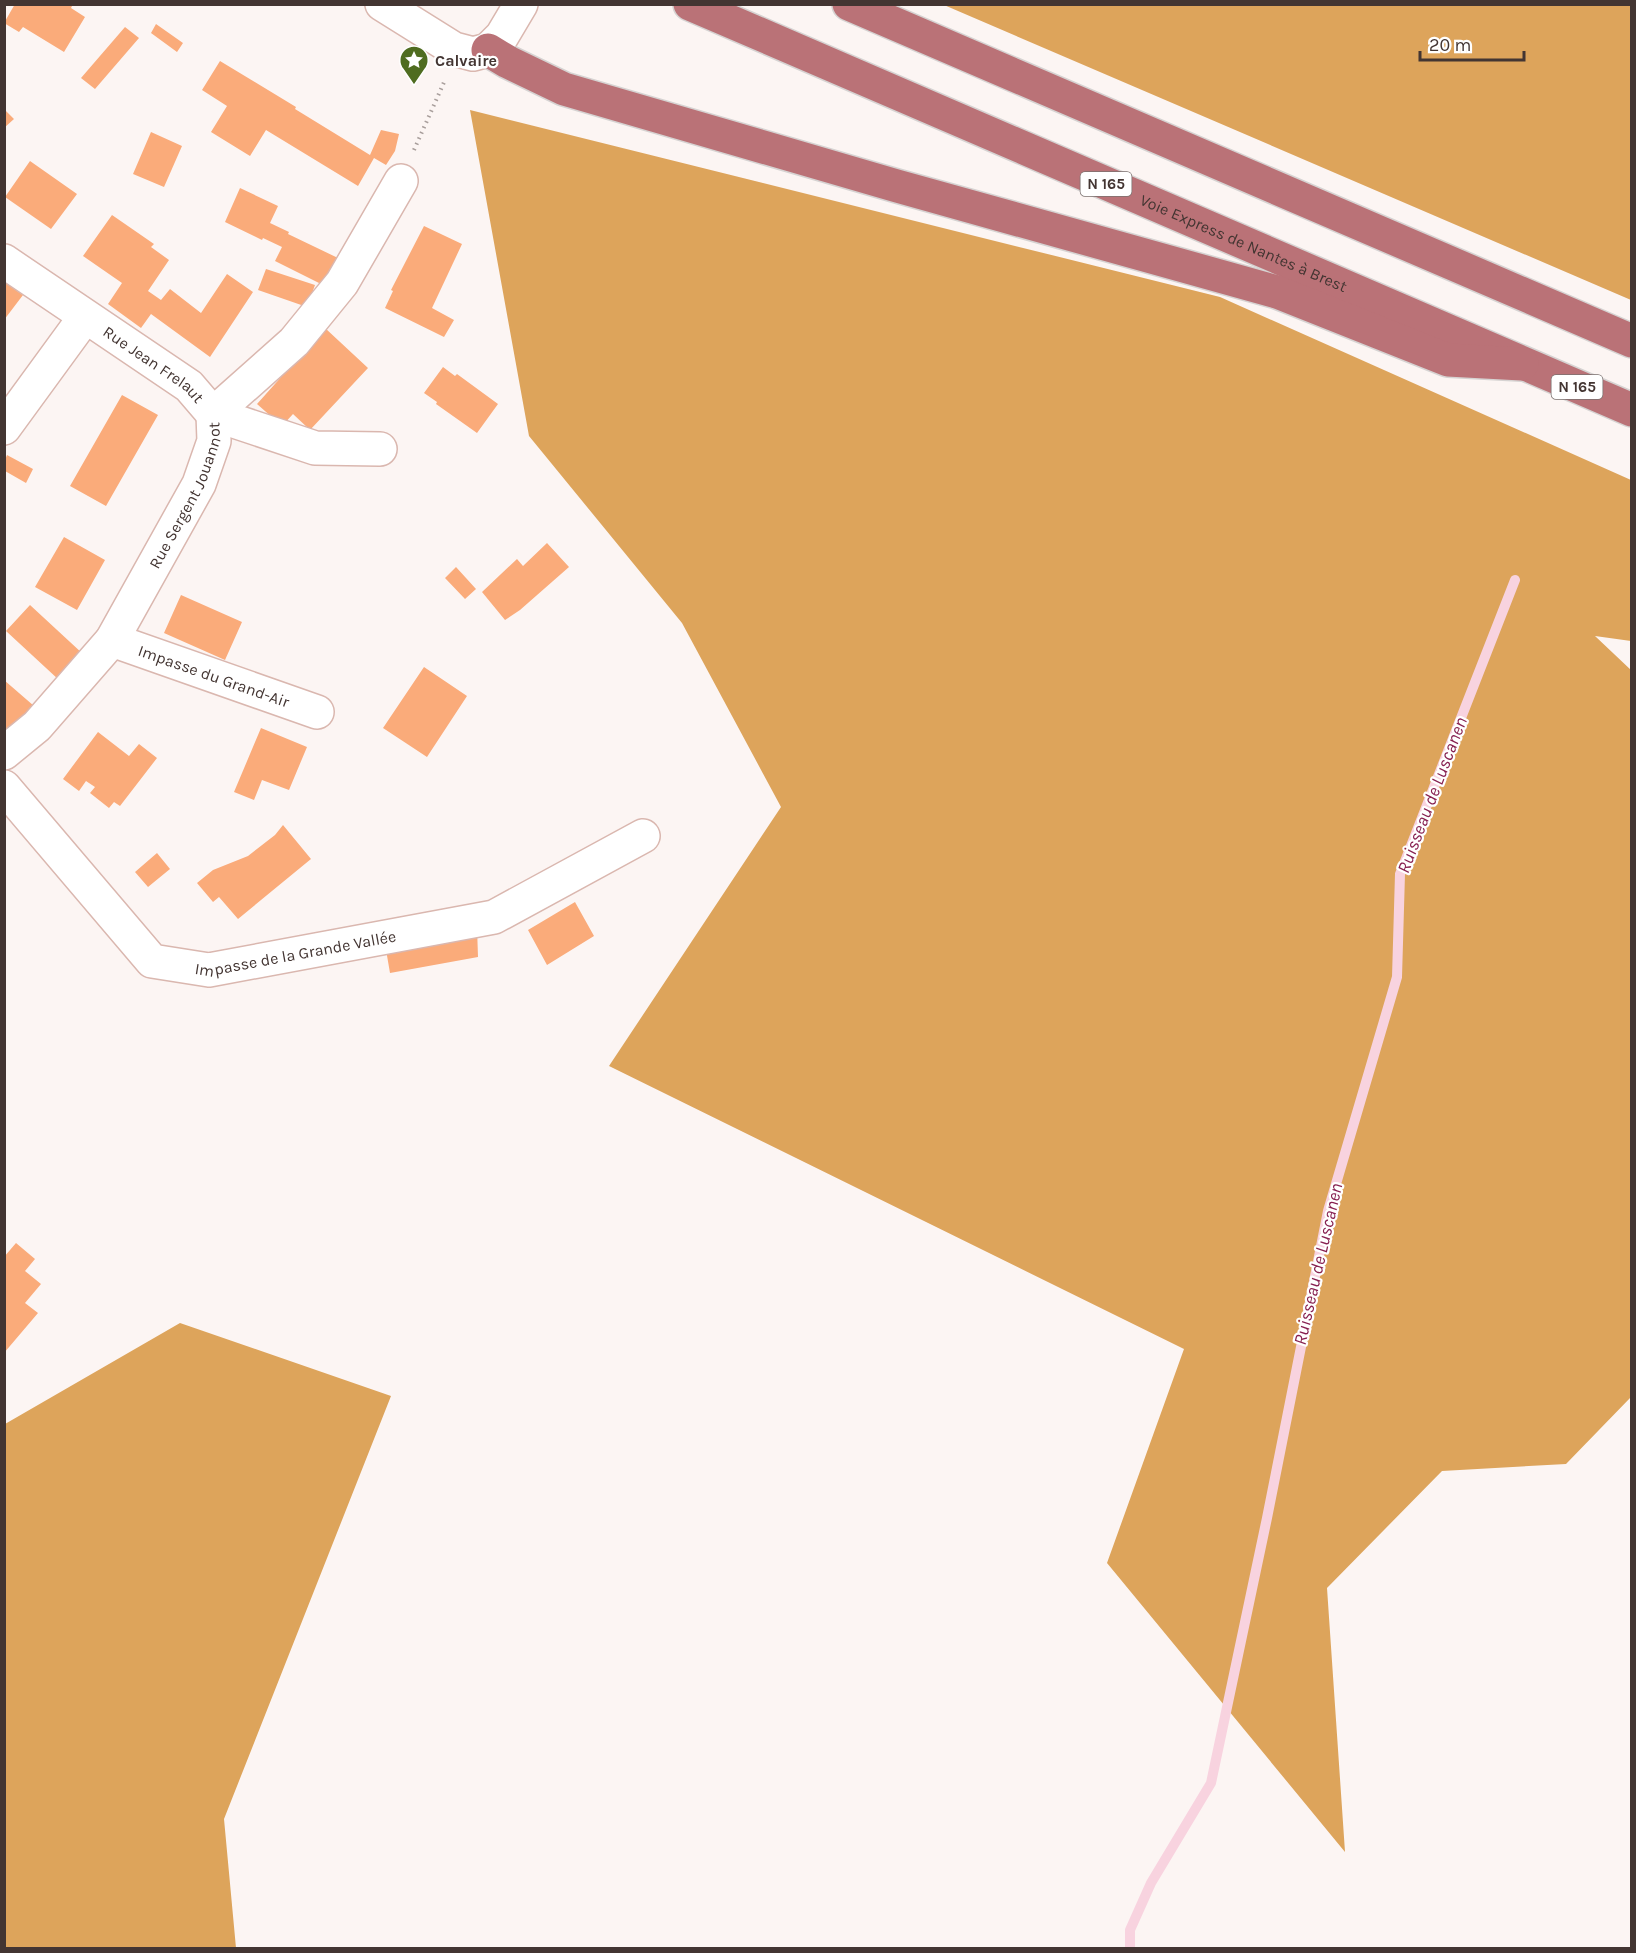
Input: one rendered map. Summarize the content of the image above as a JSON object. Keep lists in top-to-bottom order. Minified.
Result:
{"streets":{"highway":["N 165","Voie Express de Nantes à Brest"],"street":["Rue Jean Frelaut","Rue Sergent Jouannot","Impasse du Grand-Air","Impasse de la Grande Vallée"]},"crossings":[["Rue Jean Frelaut","Rue Sergent Jouannot"],["Rue Sergent Jouannot","Impasse du Grand-Air"]],"water":["Ruisseau de Luscanen"],"places":{"place":["Calvaire"]},"scale_bar":"20 m"}
